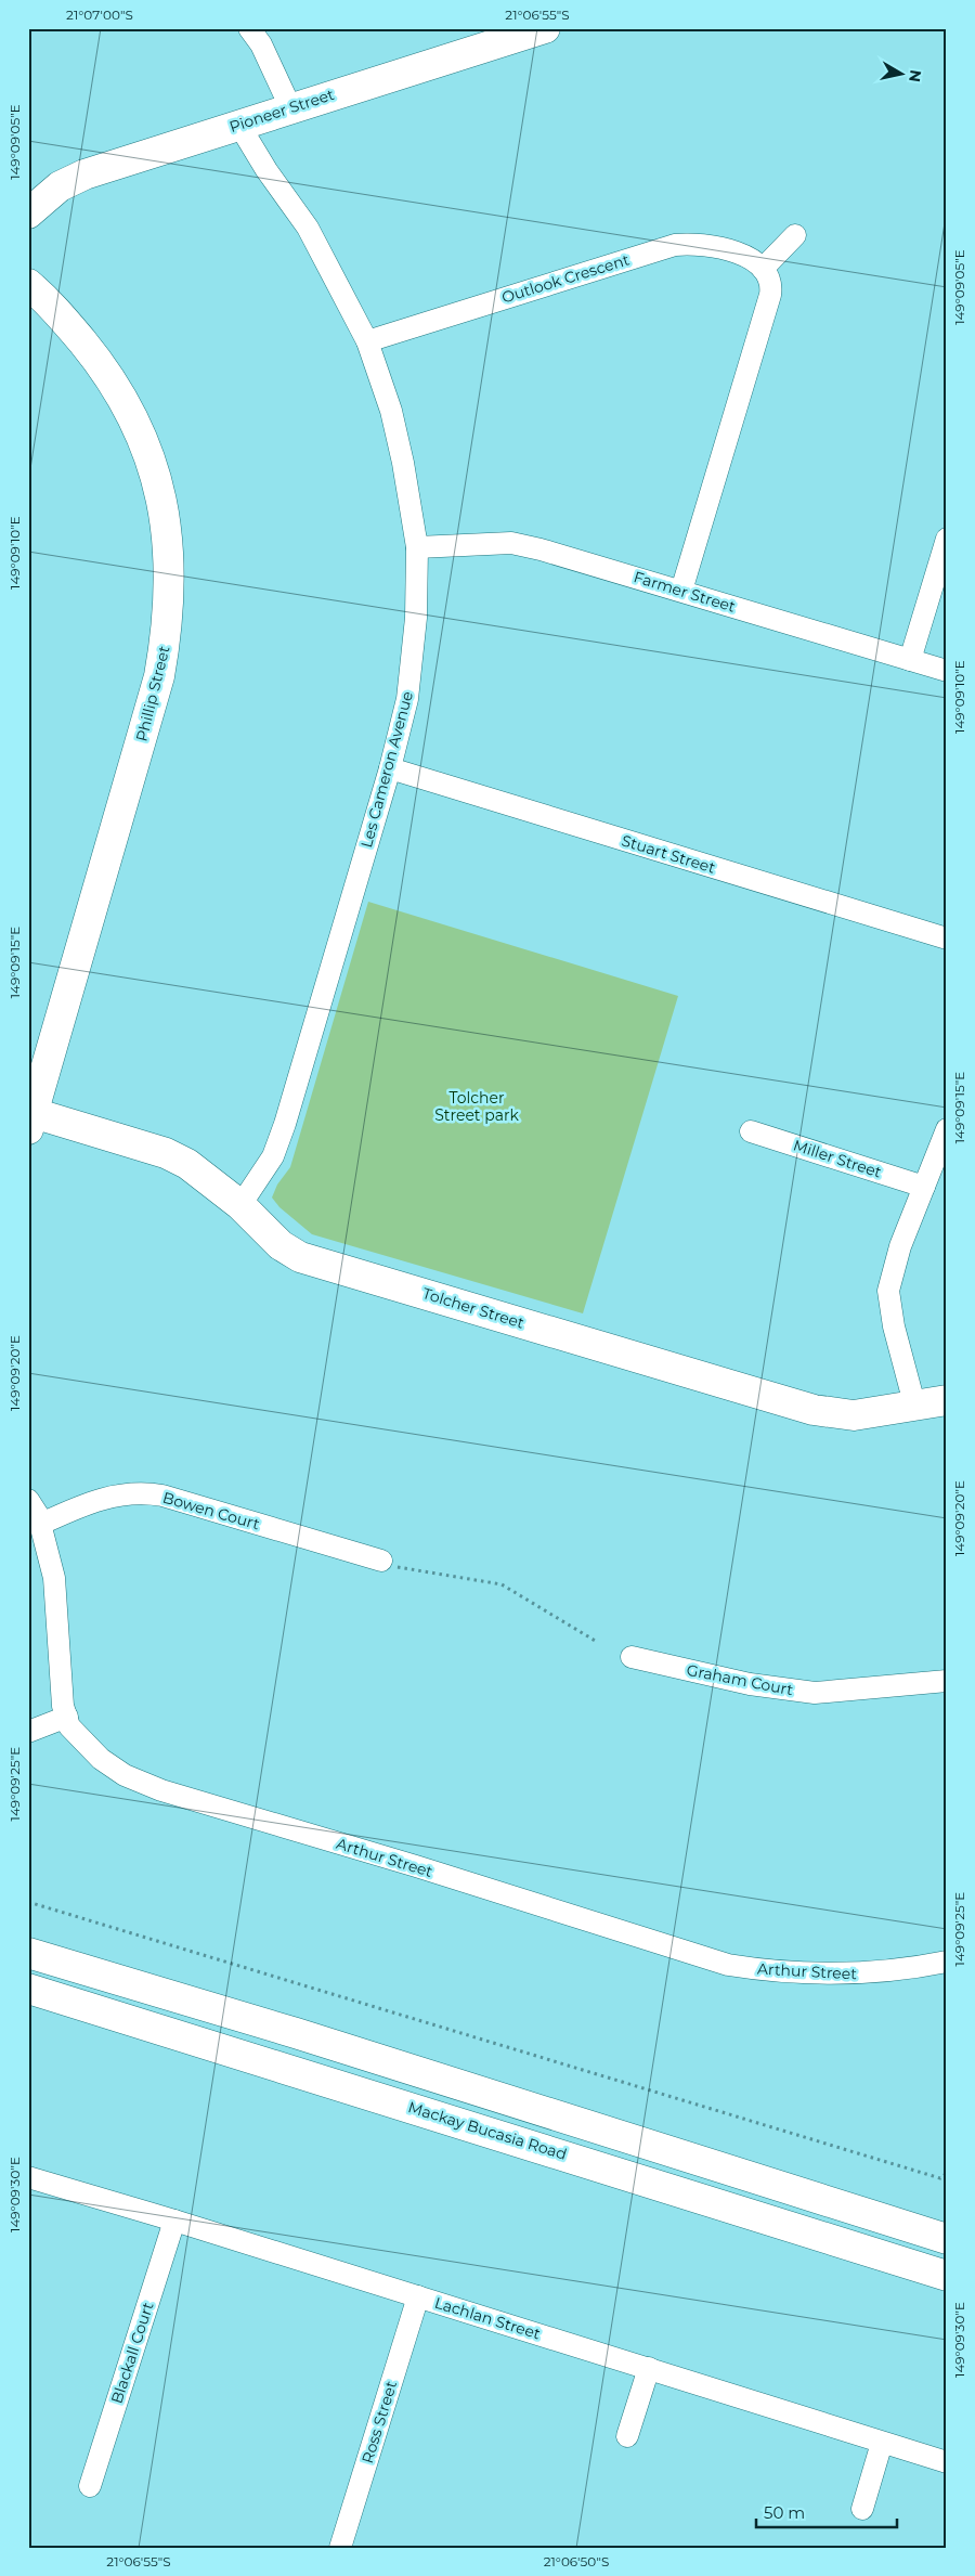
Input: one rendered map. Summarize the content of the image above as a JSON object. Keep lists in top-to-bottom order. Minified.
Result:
{"streets":{"street":["Pioneer Street","Outlook Crescent","Farmer Street","Phillip Street","Les Cameron Avenue","Stuart Street","Miller Street","Tolcher Street","Bowen Court","Graham Court","Arthur Street","Mackay Bucasia Road","Lachlan Street","Blackall Court","Ross Street"]},"crossings":[["Pioneer Street","Les Cameron Avenue"],["Outlook Crescent","Les Cameron Avenue"],["Farmer Street","Les Cameron Avenue"],["Phillip Street","Tolcher Street"],["Les Cameron Avenue","Stuart Street"],["Les Cameron Avenue","Tolcher Street"],["Bowen Court","Arthur Street"],["Lachlan Street","Blackall Court"],["Lachlan Street","Ross Street"]],"parks":["Tolcher Street park"],"scale_bar":"50 m","north":"right","coordinates":["21°07'00\"S","21°06'55\"S","149°09'05\"E","149°09'10\"E","149°09'15\"E","149°09'20\"E","149°09'25\"E","149°09'30\"E","21°06'50\"S"]}
